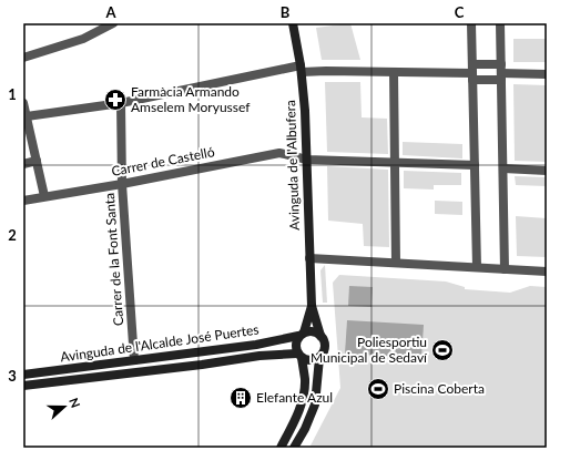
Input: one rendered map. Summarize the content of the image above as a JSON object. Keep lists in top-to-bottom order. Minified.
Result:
{"streets":{"street":["Carrer de Castelló","Avinguda de l'Albufera","Carrer de la Font Santa","Avinguda de l'Alcalde José Puertes"]},"crossings":[["Carrer de Castelló","Avinguda de l'Albufera"],["Carrer de Castelló","Carrer de la Font Santa"],["Avinguda de l'Albufera","Avinguda de l'Alcalde José Puertes"],["Carrer de la Font Santa","Avinguda de l'Alcalde José Puertes"]],"places":{"pharmacy":["Farmàcia Armando Amselem Moryussef"],"sports":["Poliesportiu Municipal de Sedaví","Piscina Coberta"],"building":["Elefante Azul"]},"north":"right","grid":{"columns":["A","B","C"],"rows":["1","2","3"]}}
